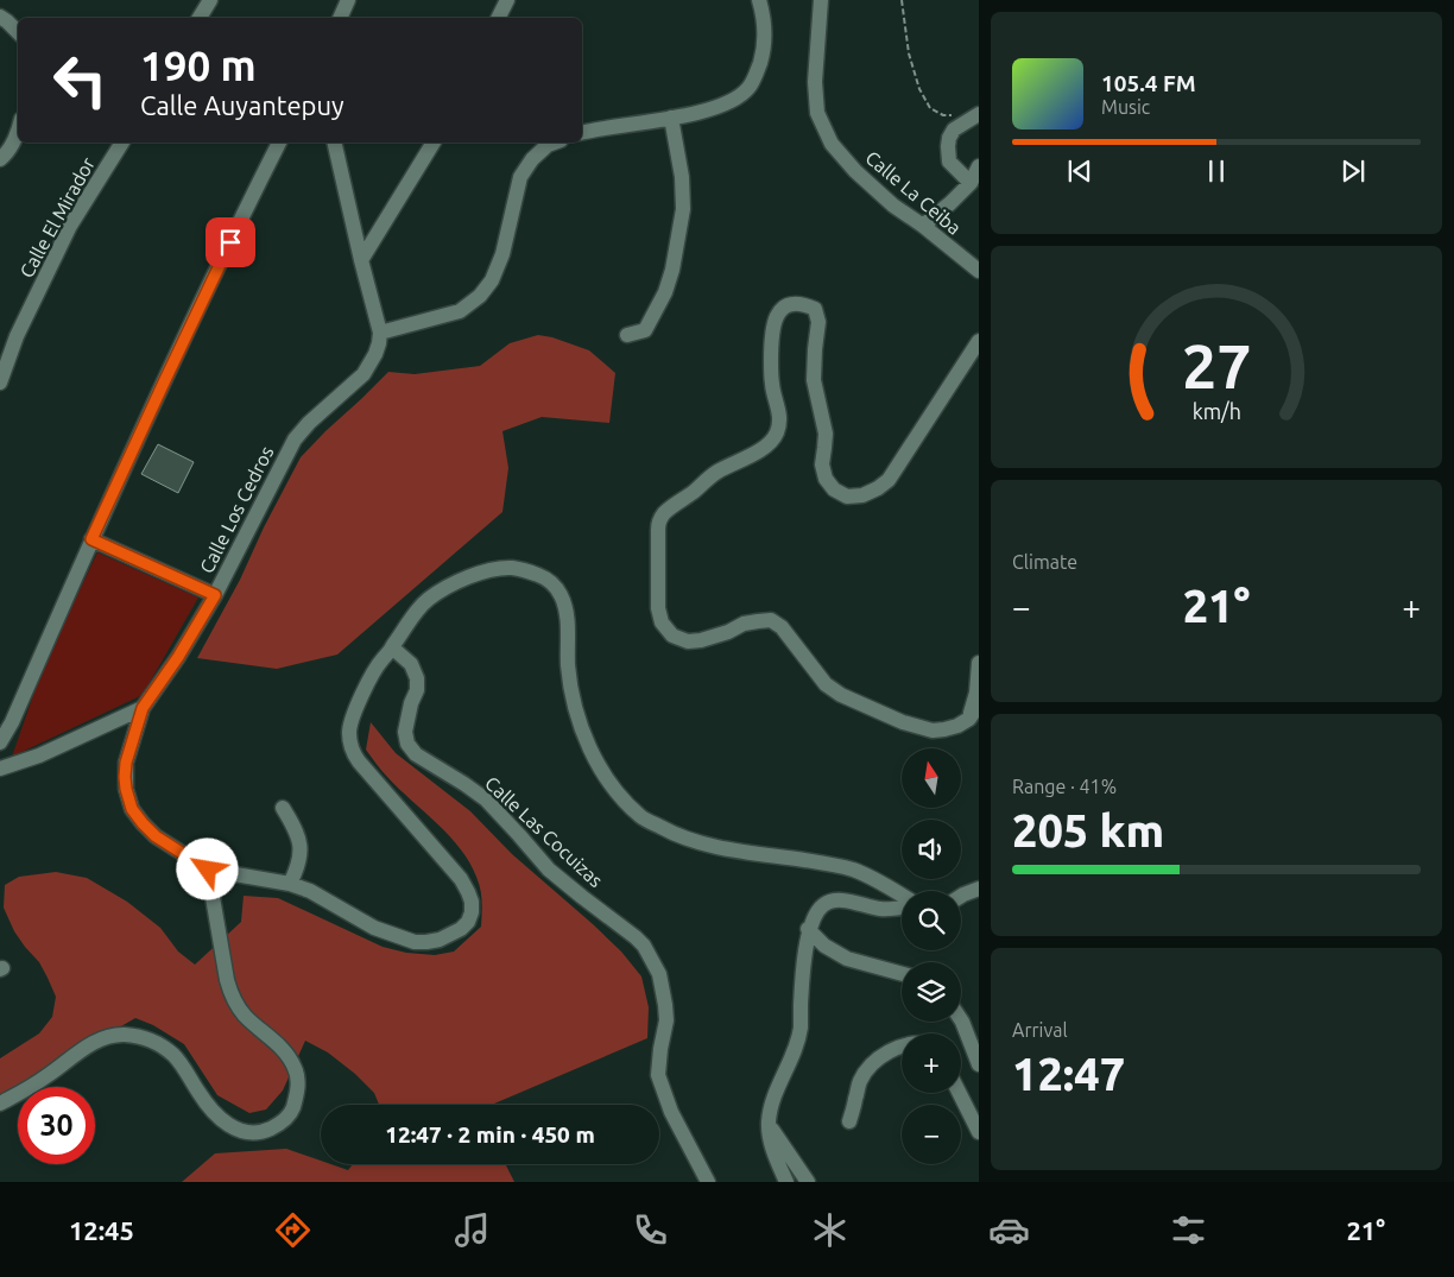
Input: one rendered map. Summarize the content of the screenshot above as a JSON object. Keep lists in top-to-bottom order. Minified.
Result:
{"streets":{"street":["Calle La Ceiba","Calle El Mirador","Calle Los Cedros","Calle Las Cocuizas"]},"crossings":[["Calle Los Cedros","Calle Las Cocuizas"]],"north":"top","page":{"turn":["190 m","Calle Auyantepuy"],"song":["105.4 FM","Music"],"tile":["Climate",["Range · 41%","205 km"],["Arrival","12:47"]],"heat":["−","21°","+"],"map_buttons":["+","−"],"limit":"30","trip":"12:47 · 2 min · 450 m","tabs":["12:45","21°"],"gauge":["27","km/h"]}}
